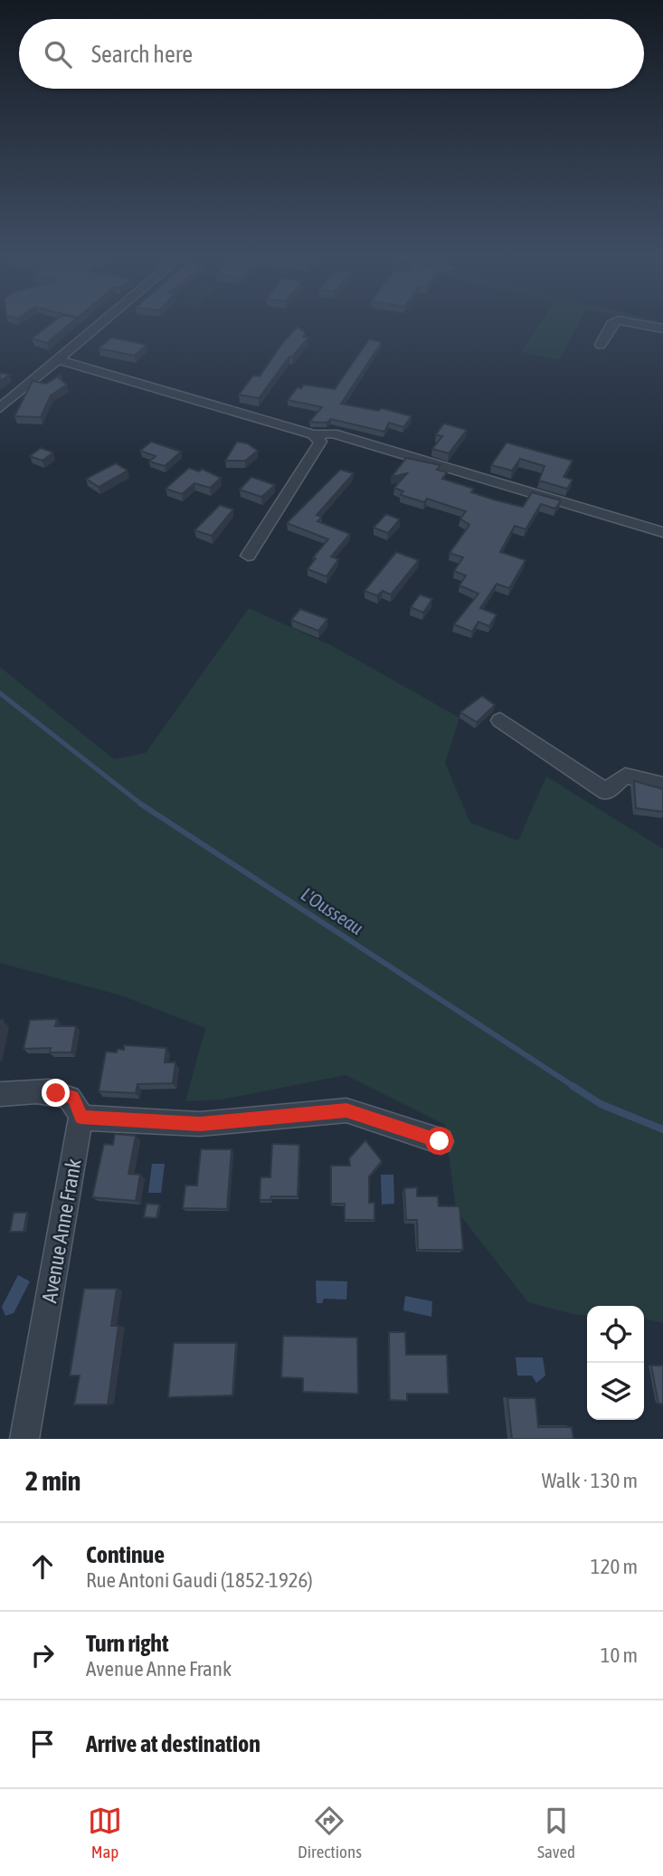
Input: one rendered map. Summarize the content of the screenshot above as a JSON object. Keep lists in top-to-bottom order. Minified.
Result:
{"streets":{"street":["Avenue Anne Frank"]},"water":["L'Ousseau"],"page":{"search":"Search here","heading":["2 min","Walk · 130 m"],"list":[["Continue","Rue Antoni Gaudi (1852-1926)","120 m"],["Turn right","Avenue Anne Frank","10 m"],"Arrive at destination"],"nav":["Map","Directions","Saved"]}}
